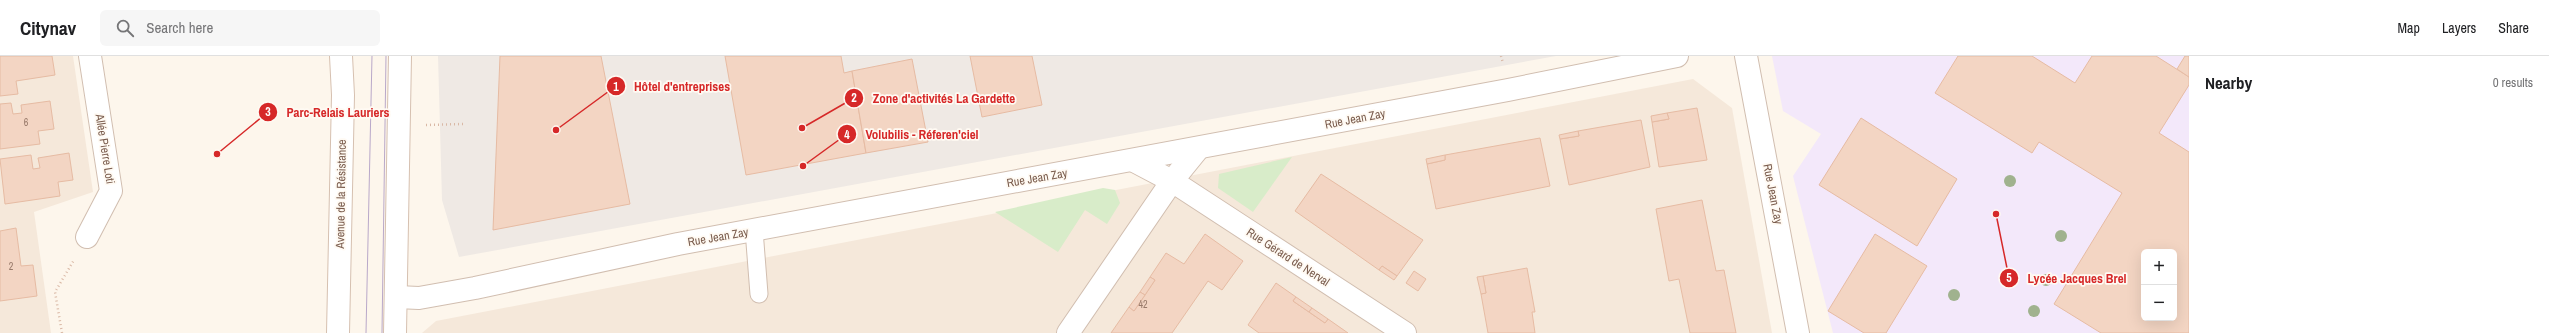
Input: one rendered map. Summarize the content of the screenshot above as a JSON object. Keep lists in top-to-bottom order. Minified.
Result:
{"streets":{"street":["Rue Jean Zay","Allée Pierre Loti","Avenue de la Résistance","Rue Gérard de Nerval"]},"crossings":[["Rue Jean Zay","Rue Gérard de Nerval"]],"places":["Zone d'activités La Gardette","Hôtel d'entreprises","Parc-Relais Lauriers","Volubilis - Réferen'ciel","Lycée Jacques Brel"],"house_numbers":["6","2","42"],"page":{"header":"Citynav","search":"Search here","nav":["Map","Layers","Share"],"heading":["Nearby","0 results"],"map_buttons":["+","−"]}}
